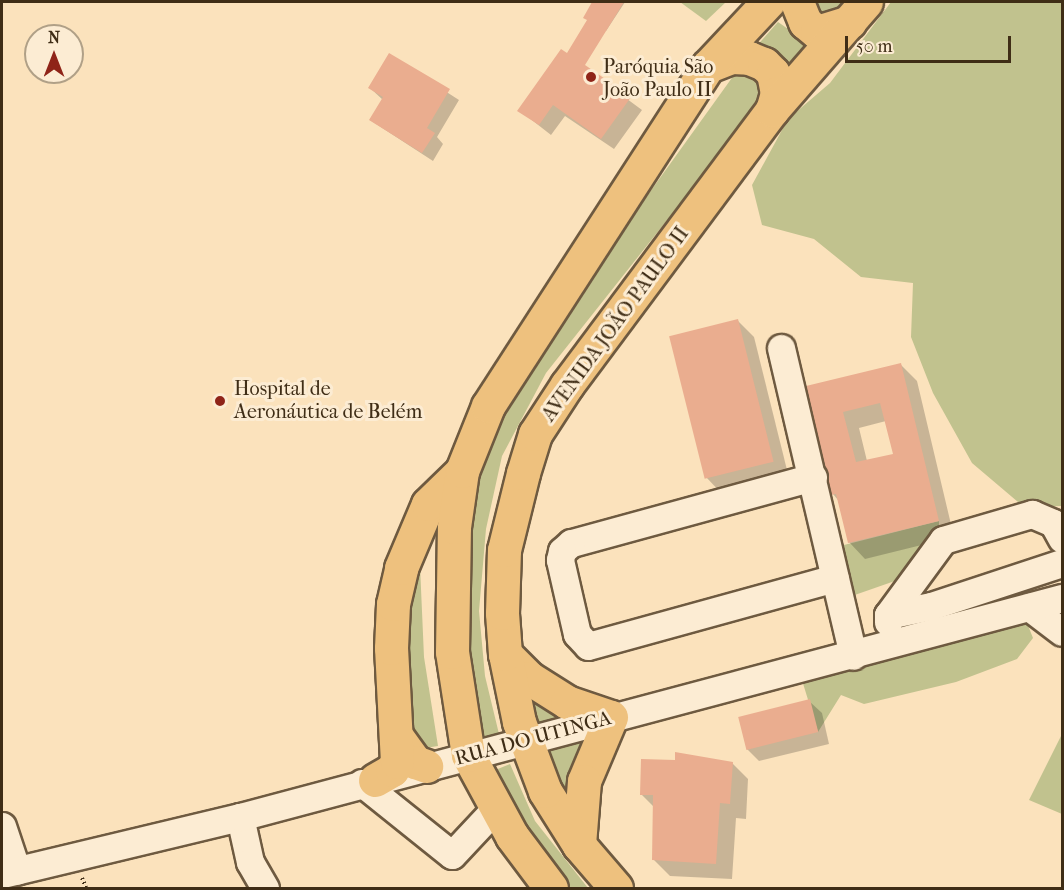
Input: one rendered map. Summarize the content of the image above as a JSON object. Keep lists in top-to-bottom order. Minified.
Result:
{"streets":{"main road":["AVENIDA JOÃO PAULO II"],"street":["RUA DO UTINGA"]},"crossings":[["AVENIDA JOÃO PAULO II","RUA DO UTINGA"]],"places":["Paróquia São João Paulo II","Hospital de Aeronáutica de Belém"],"scale_bar":"50 m","north":"top"}
